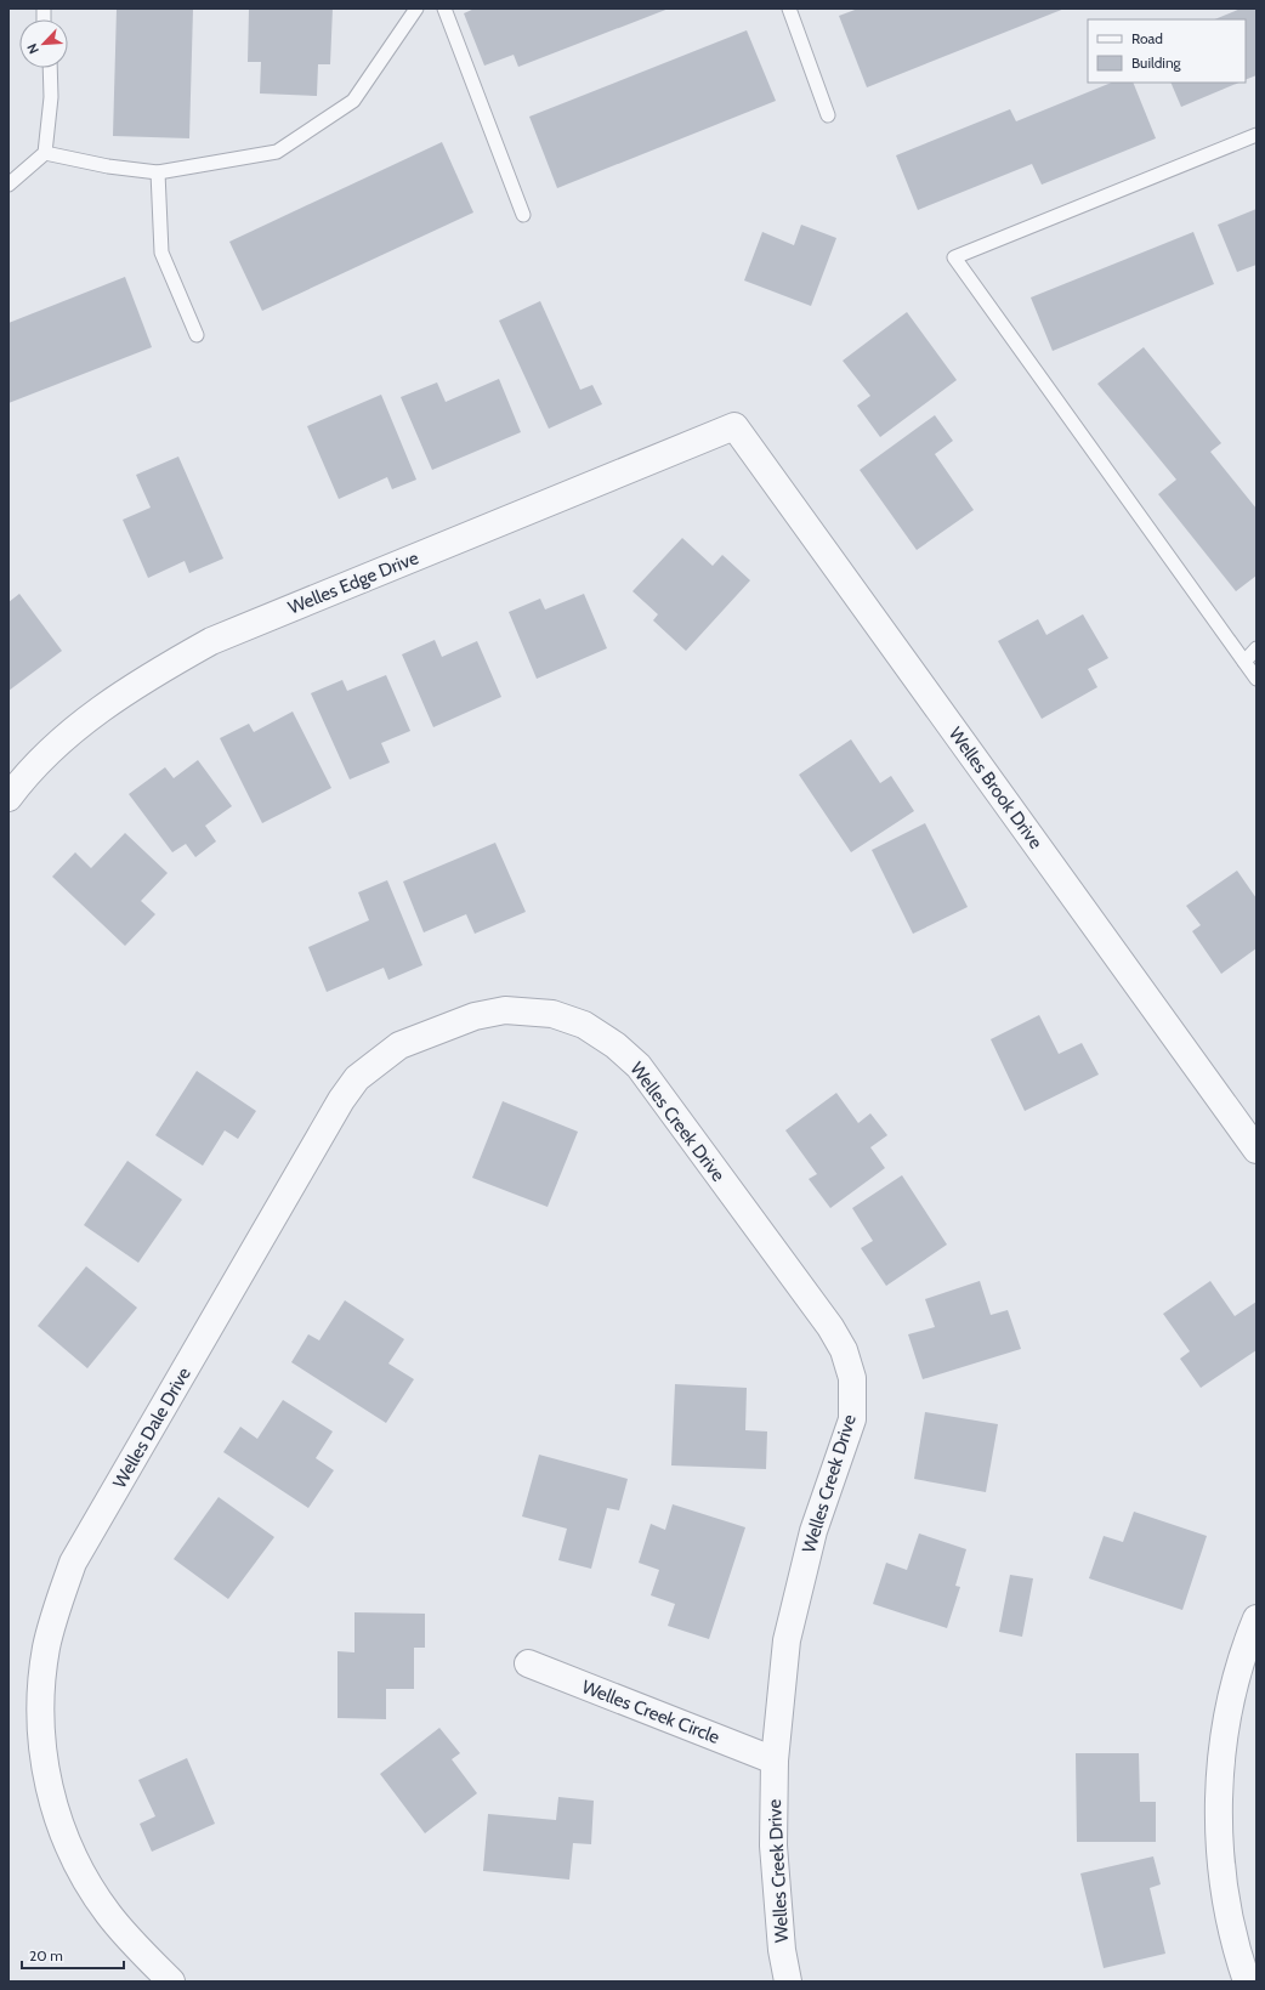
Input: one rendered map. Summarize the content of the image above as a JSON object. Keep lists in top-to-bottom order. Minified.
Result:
{"streets":{"street":["Welles Edge Drive","Welles Brook Drive","Welles Creek Drive","Welles Dale Drive","Welles Creek Circle"]},"crossings":[["Welles Edge Drive","Welles Brook Drive"],["Welles Creek Drive","Welles Dale Drive"],["Welles Creek Drive","Welles Creek Circle"]],"legend":["Road","Building"],"scale_bar":"20 m","north":"bottom left"}
